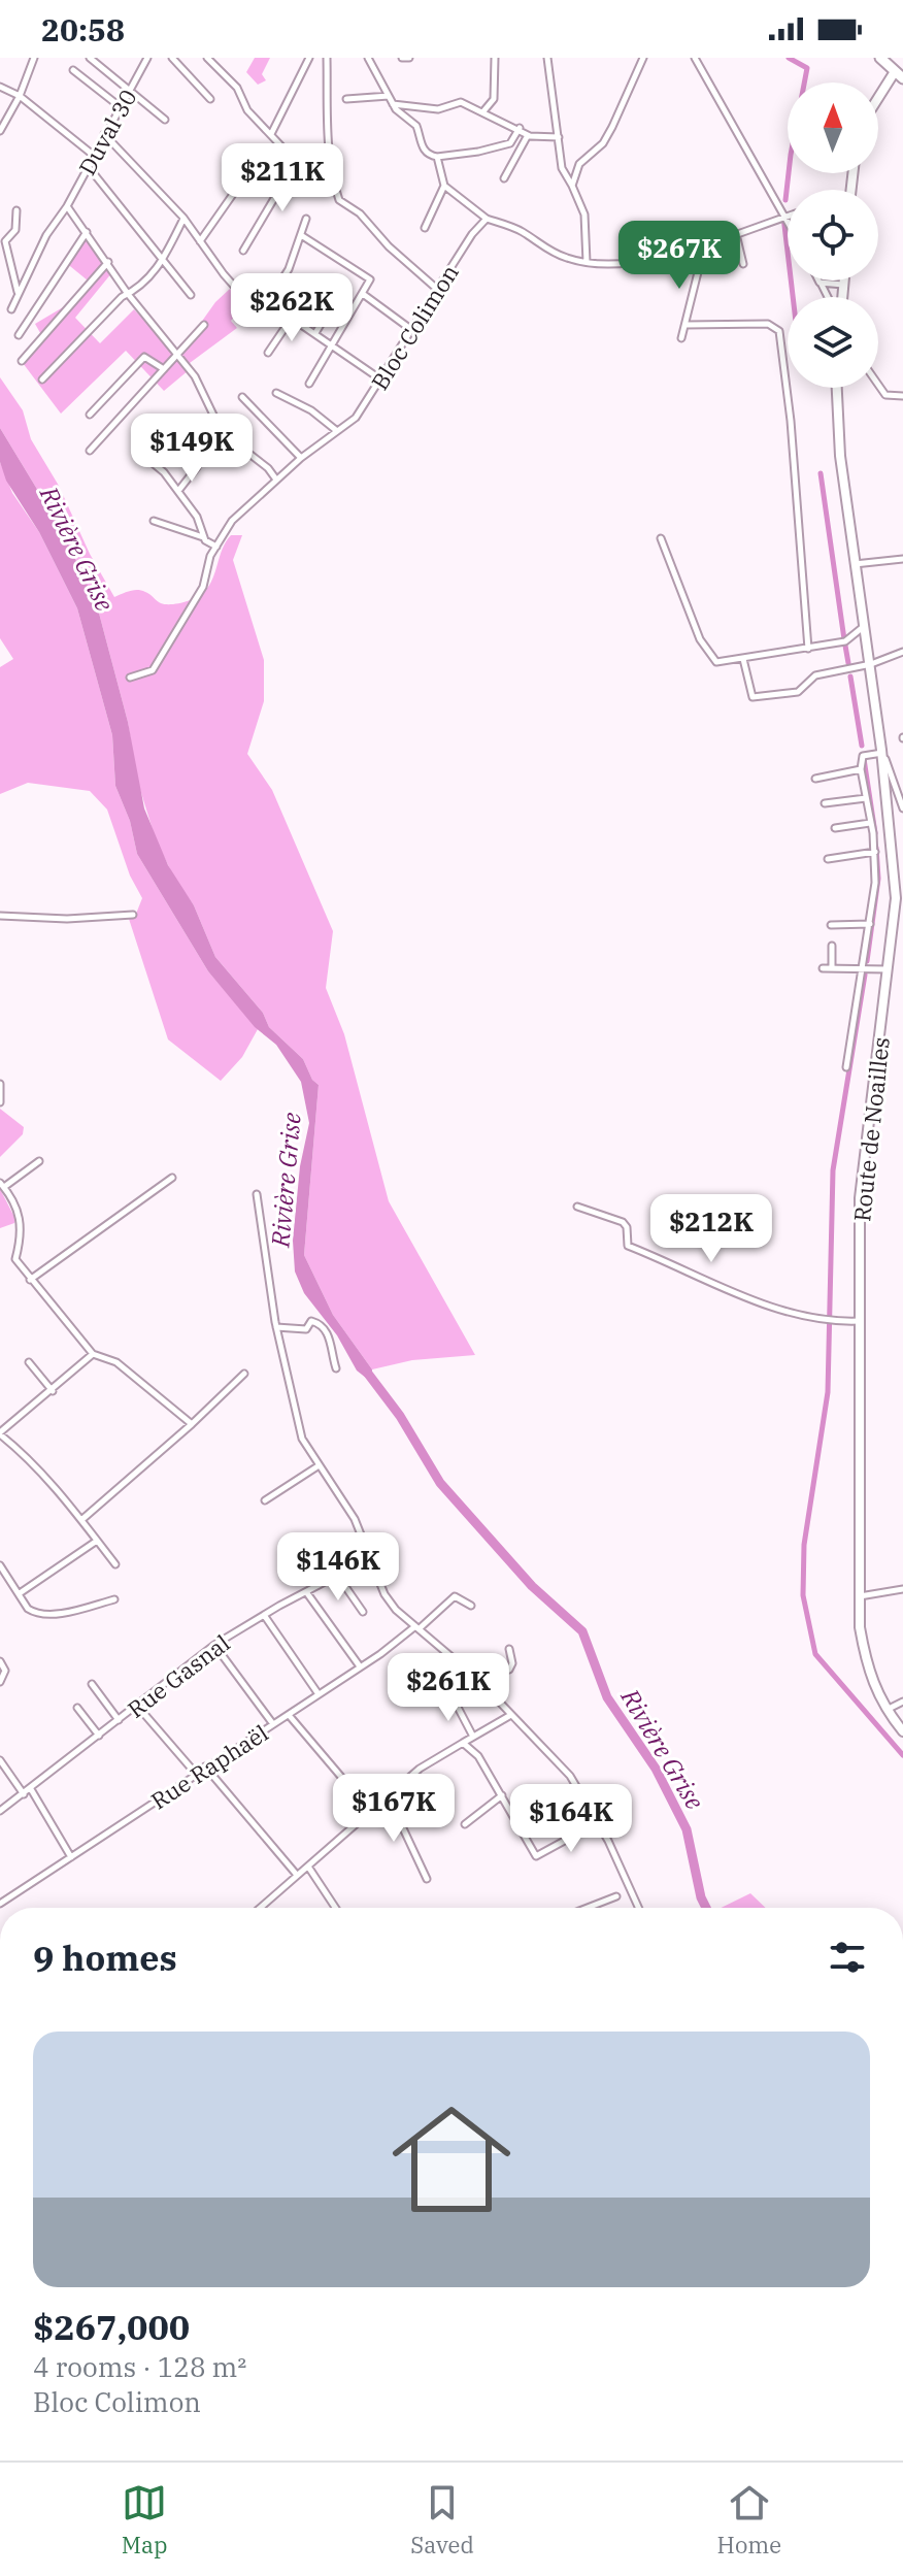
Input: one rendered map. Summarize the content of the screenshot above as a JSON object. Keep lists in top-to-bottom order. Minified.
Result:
{"streets":{"street":["Duval 30","Bloc Colimon","Route de Noailles","Rue Gasnal","Rue Raphaël"]},"water":["Rivière Grise"],"north":"top","page":{"status":"20:58","price":["$211K","$267K","$262K","$149K","$212K","$146K","$261K","$167K","$164K"],"heading":"9 homes","list":[{"name":"$267,000","note":"4 rooms · 128 m² · Bloc Colimon"}],"tabs":["Map","Saved","Home"]}}
